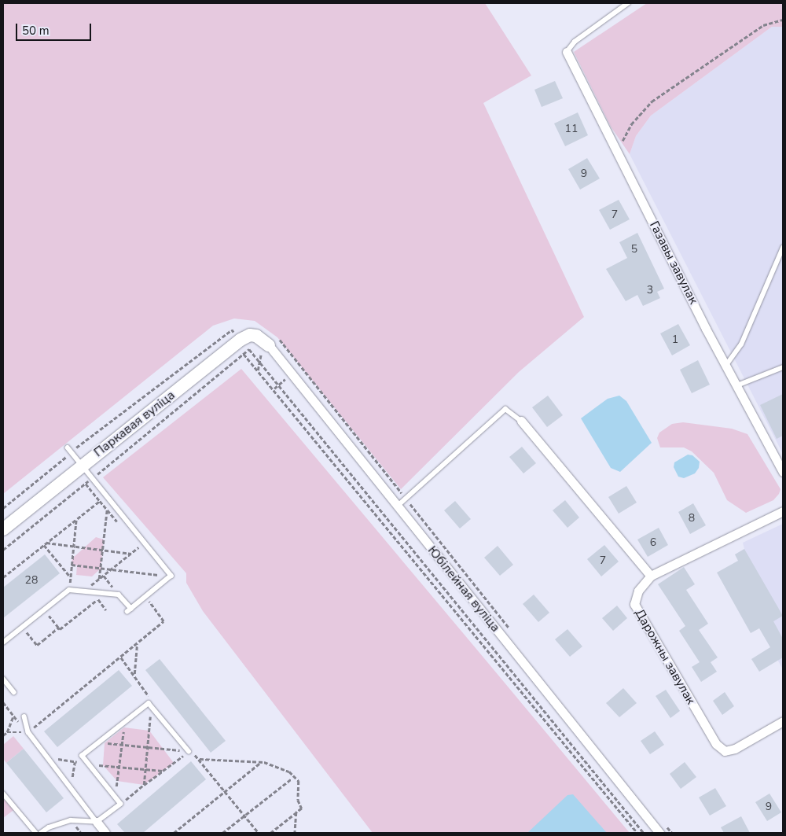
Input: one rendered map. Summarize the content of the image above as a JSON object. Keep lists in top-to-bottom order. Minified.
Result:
{"streets":{"street":["Газавы завулак","Паркавая вуліца","Юбілейная вуліца","Дарожны завулак"]},"crossings":[["Паркавая вуліца","Юбілейная вуліца"]],"house_numbers":["11","9","7","5","3","1","8","6","7","28","9"],"scale_bar":"50 m"}
